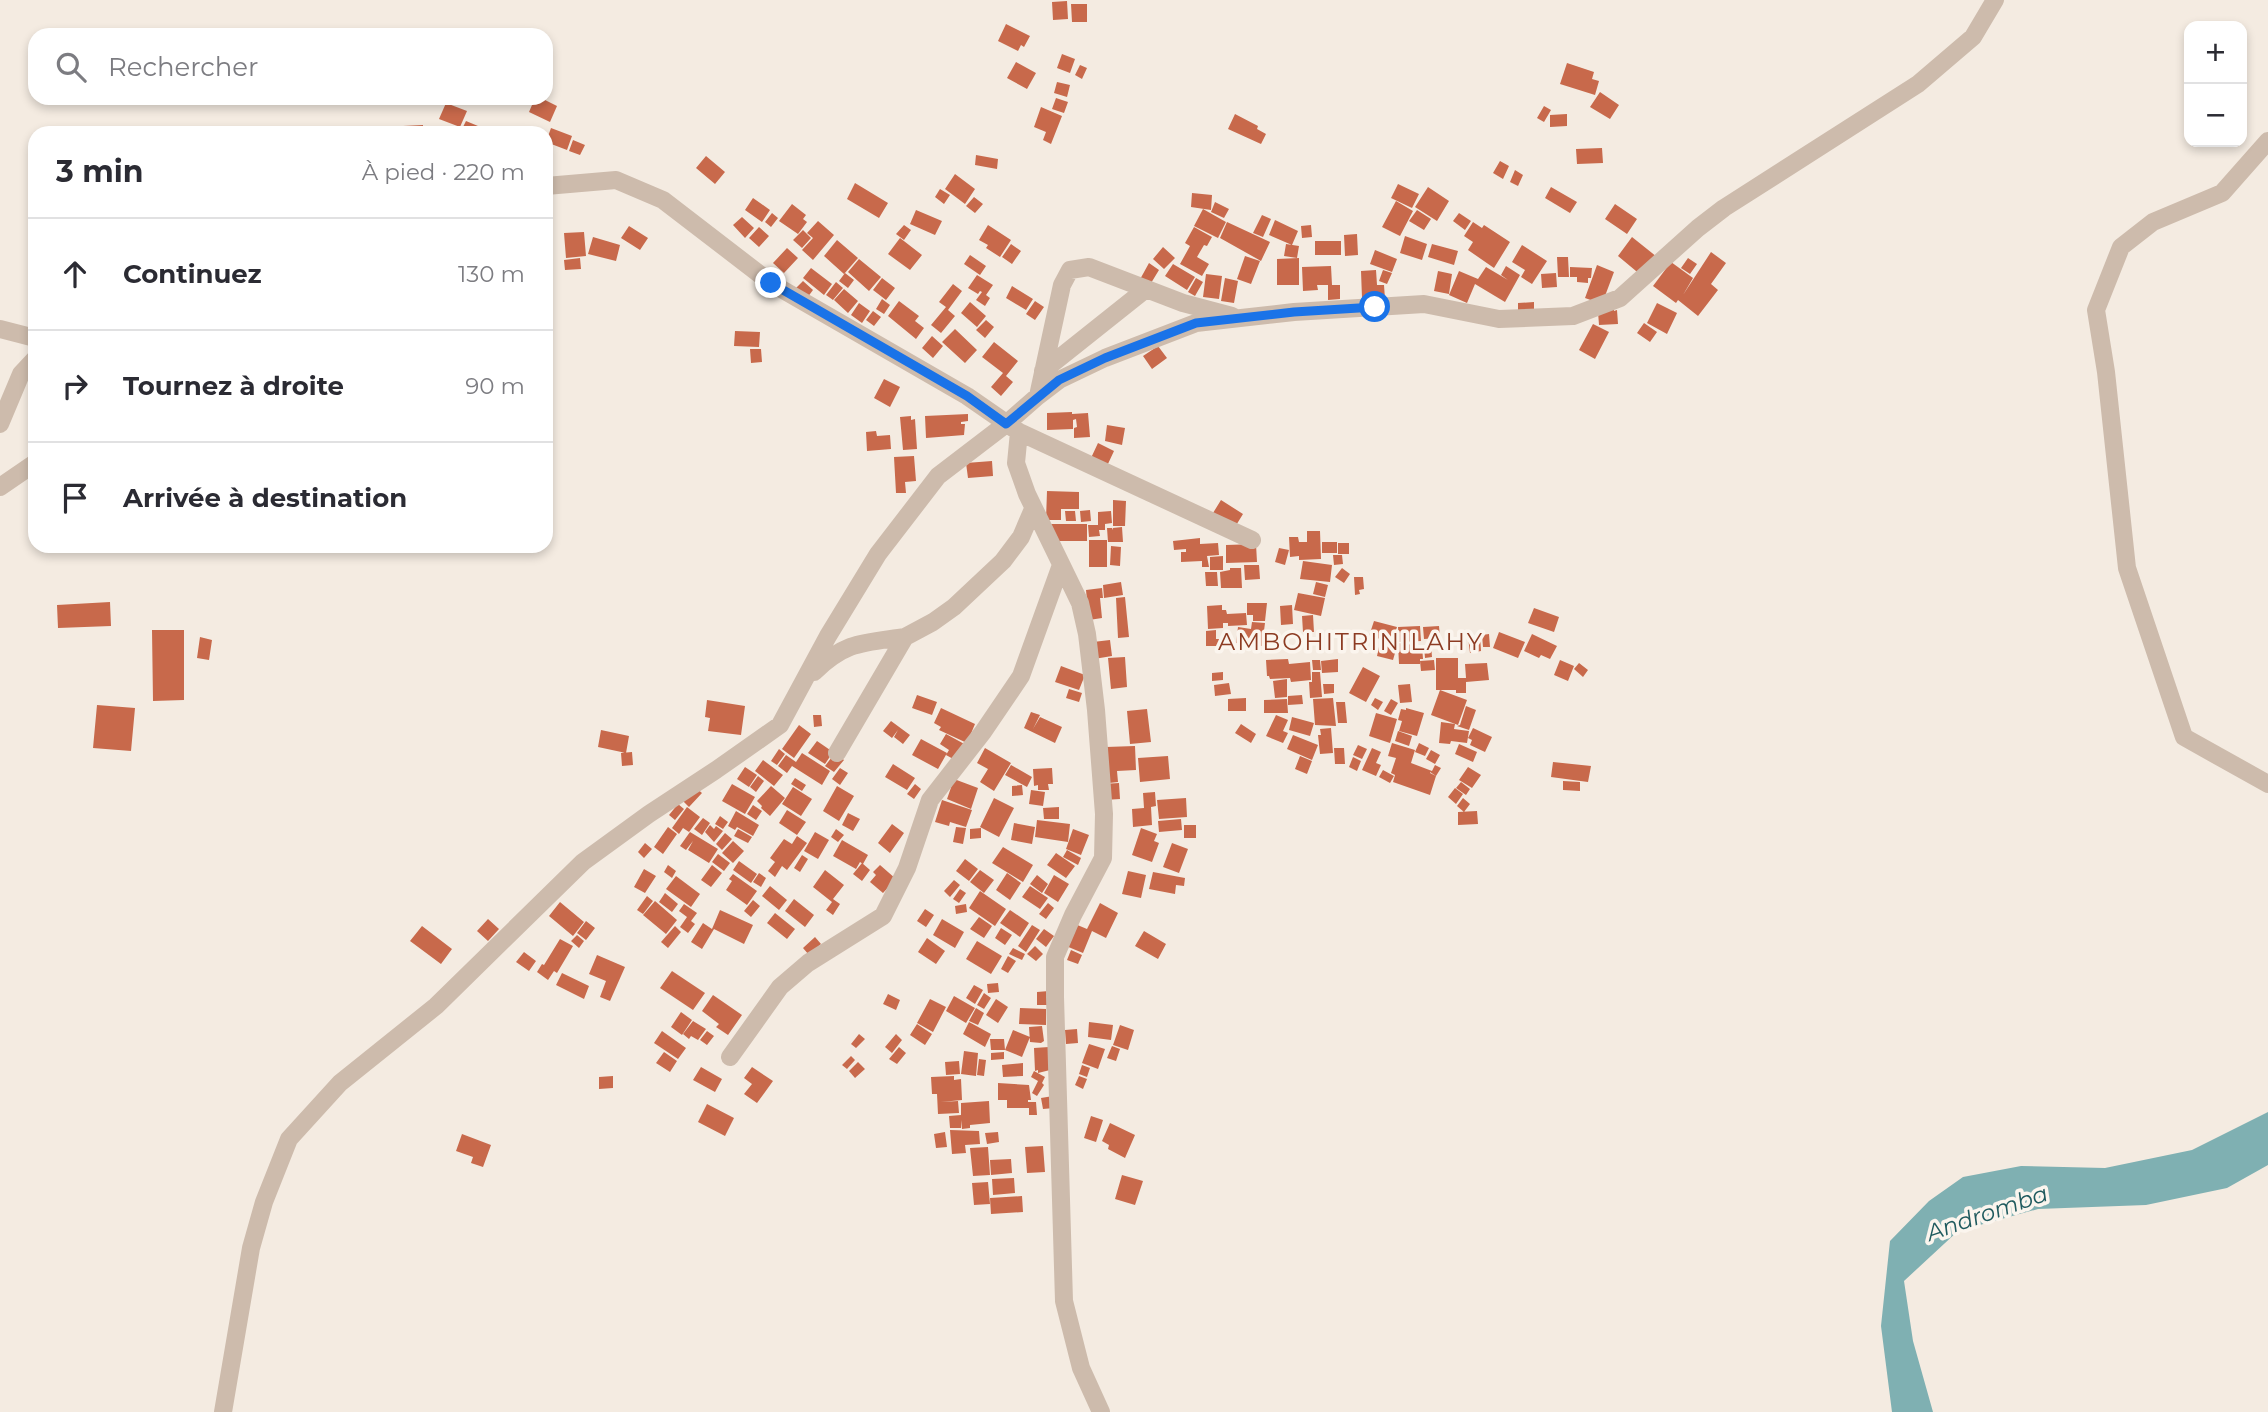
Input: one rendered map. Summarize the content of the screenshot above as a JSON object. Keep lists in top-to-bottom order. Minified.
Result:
{"districts":["AMBOHITRINILAHY"],"water":["Andromba"],"page":{"map_buttons":["+","−"],"search":"Rechercher","heading":["3 min","À pied · 220 m"],"list":[["Continuez","130 m"],["Tournez à droite","90 m"],"Arrivée à destination"]}}
